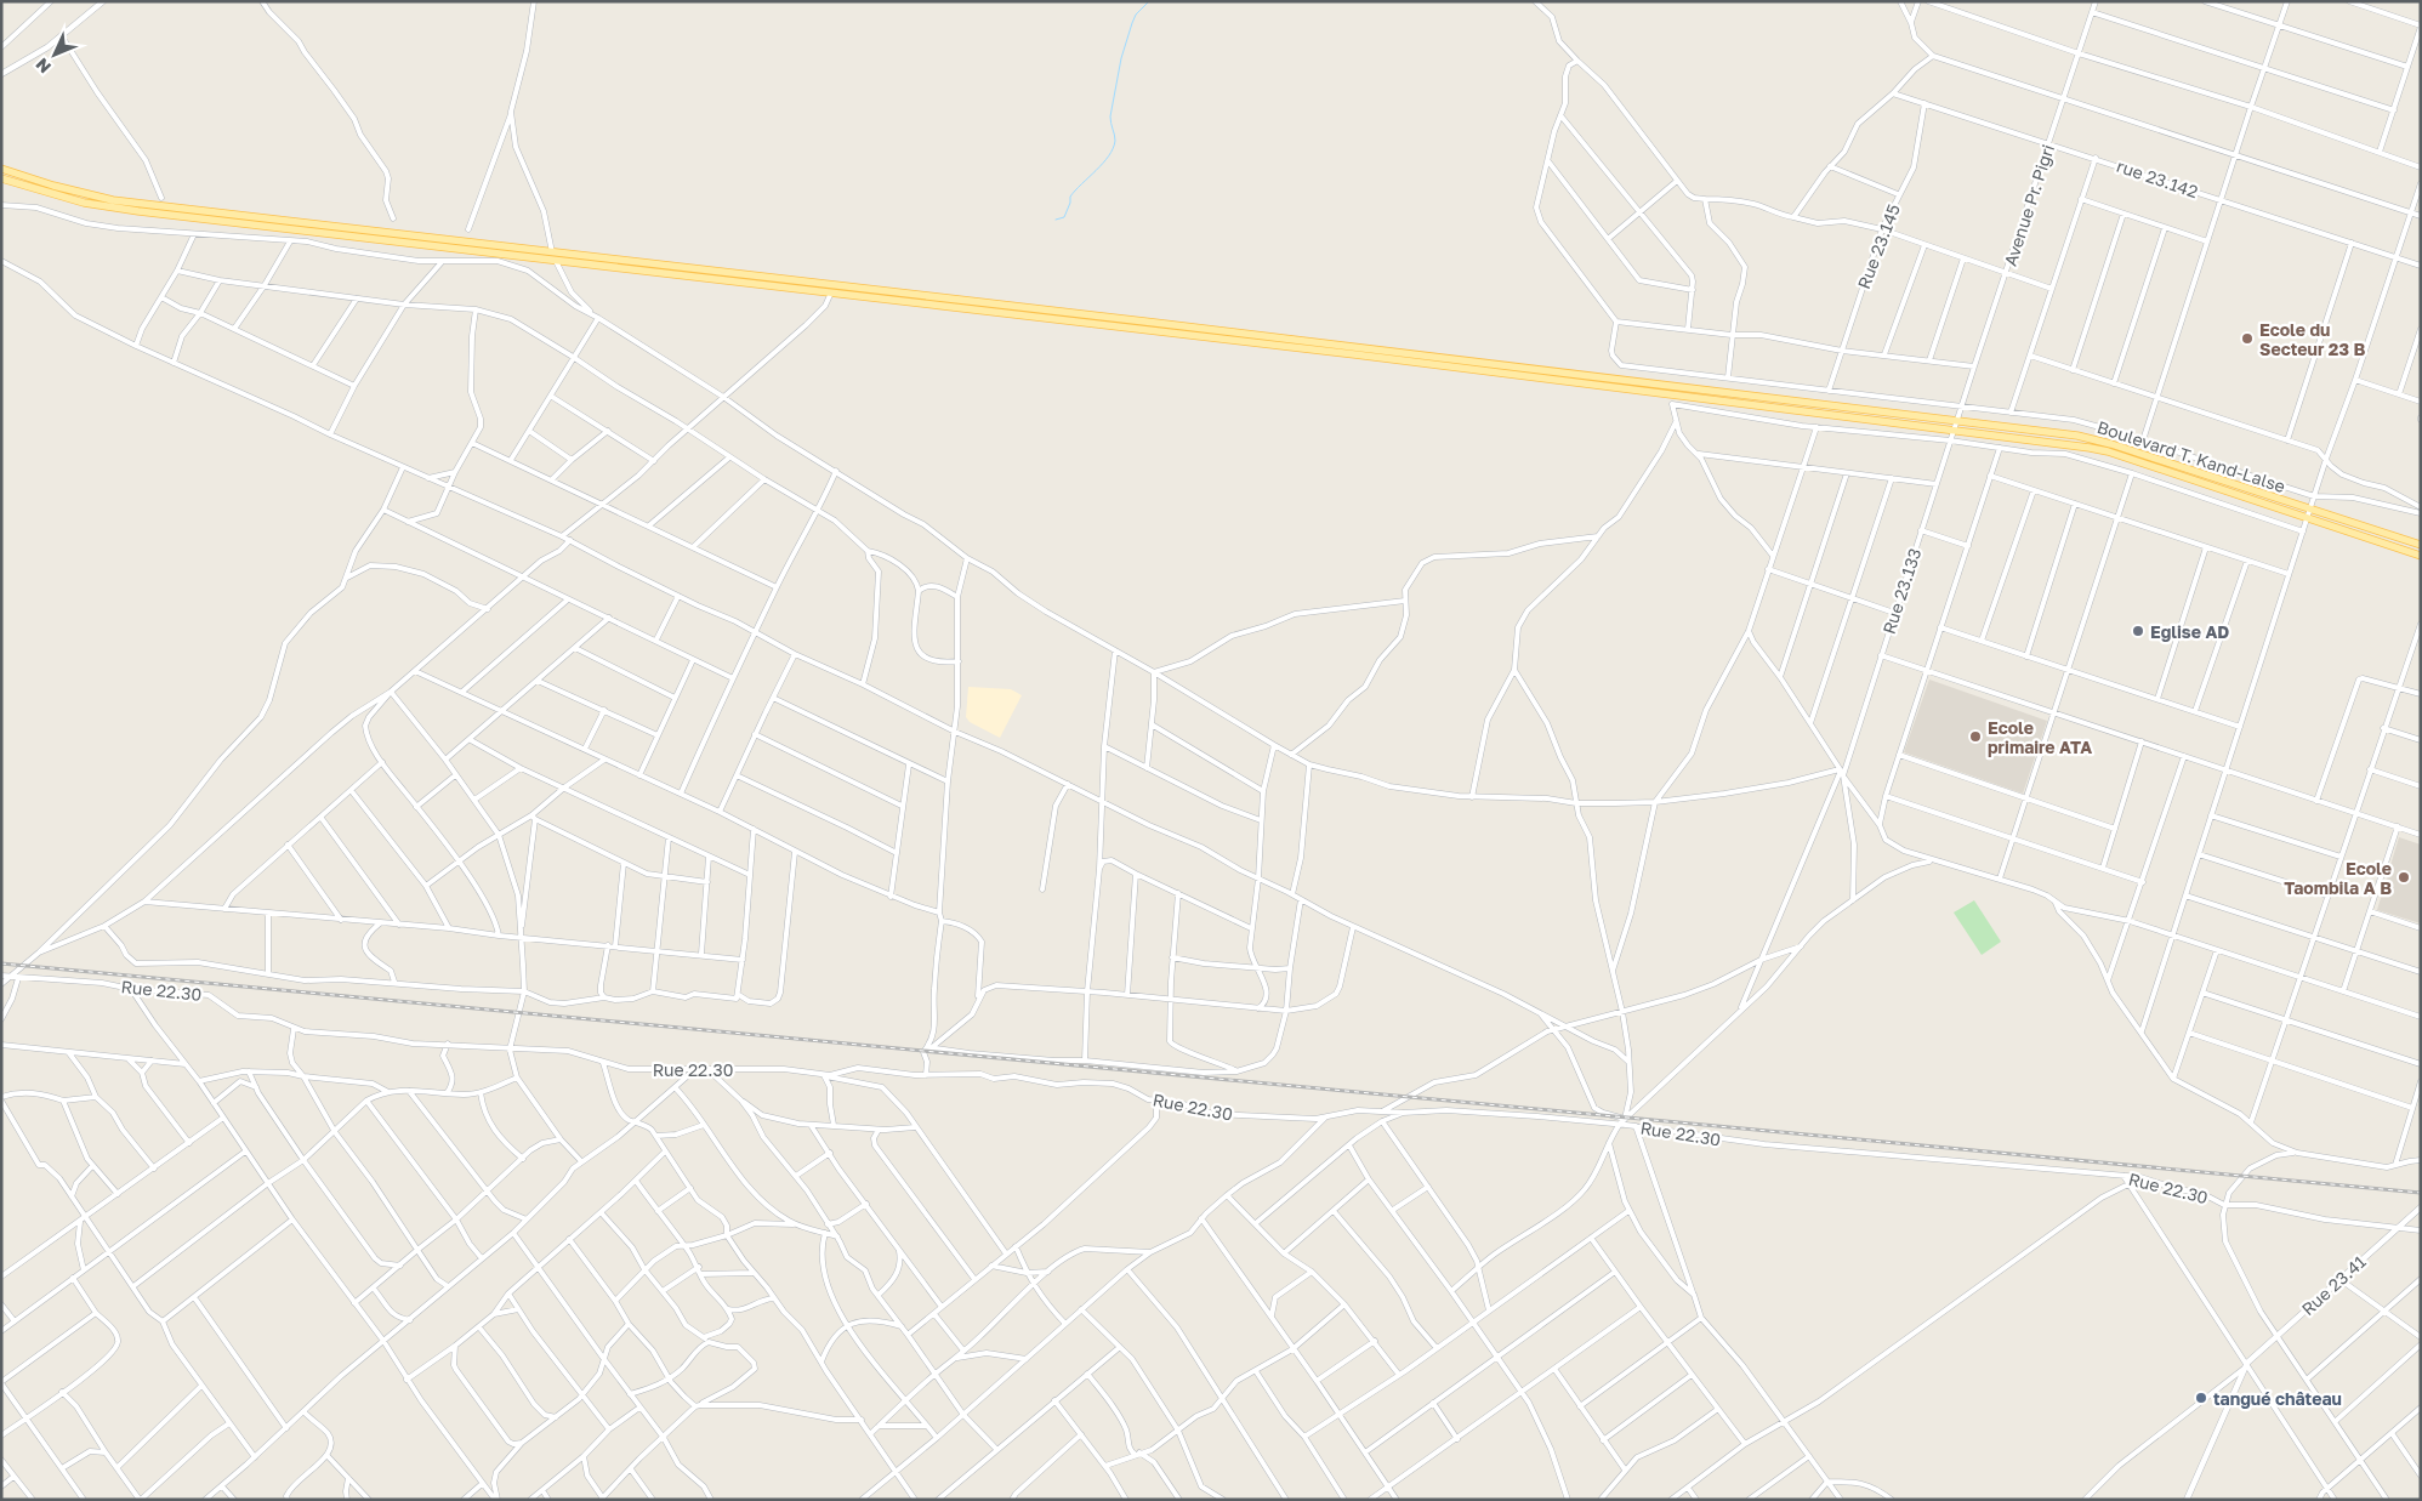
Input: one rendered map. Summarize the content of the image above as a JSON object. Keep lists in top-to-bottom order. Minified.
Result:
{"streets":{"street":["rue 23.142","Avenue Pr. Pigri","Rue 23.145","Boulevard T. Kand-Lalse","Rue 23.133","Rue 22.30","Rue 23.41"]},"crossings":[["rue 23.142","Avenue Pr. Pigri"],["rue 23.142","Rue 23.145"],["Avenue Pr. Pigri","Boulevard T. Kand-Lalse"],["Avenue Pr. Pigri","Rue 23.133"],["Rue 23.145","Boulevard T. Kand-Lalse"],["Boulevard T. Kand-Lalse","Rue 23.133"],["Rue 22.30","Rue 23.41"]],"places":["Ecole du Secteur 23 B","Eglise AD","Ecole primaire ATA","Ecole Taombila A B","tangué château"],"north":"bottom left"}
